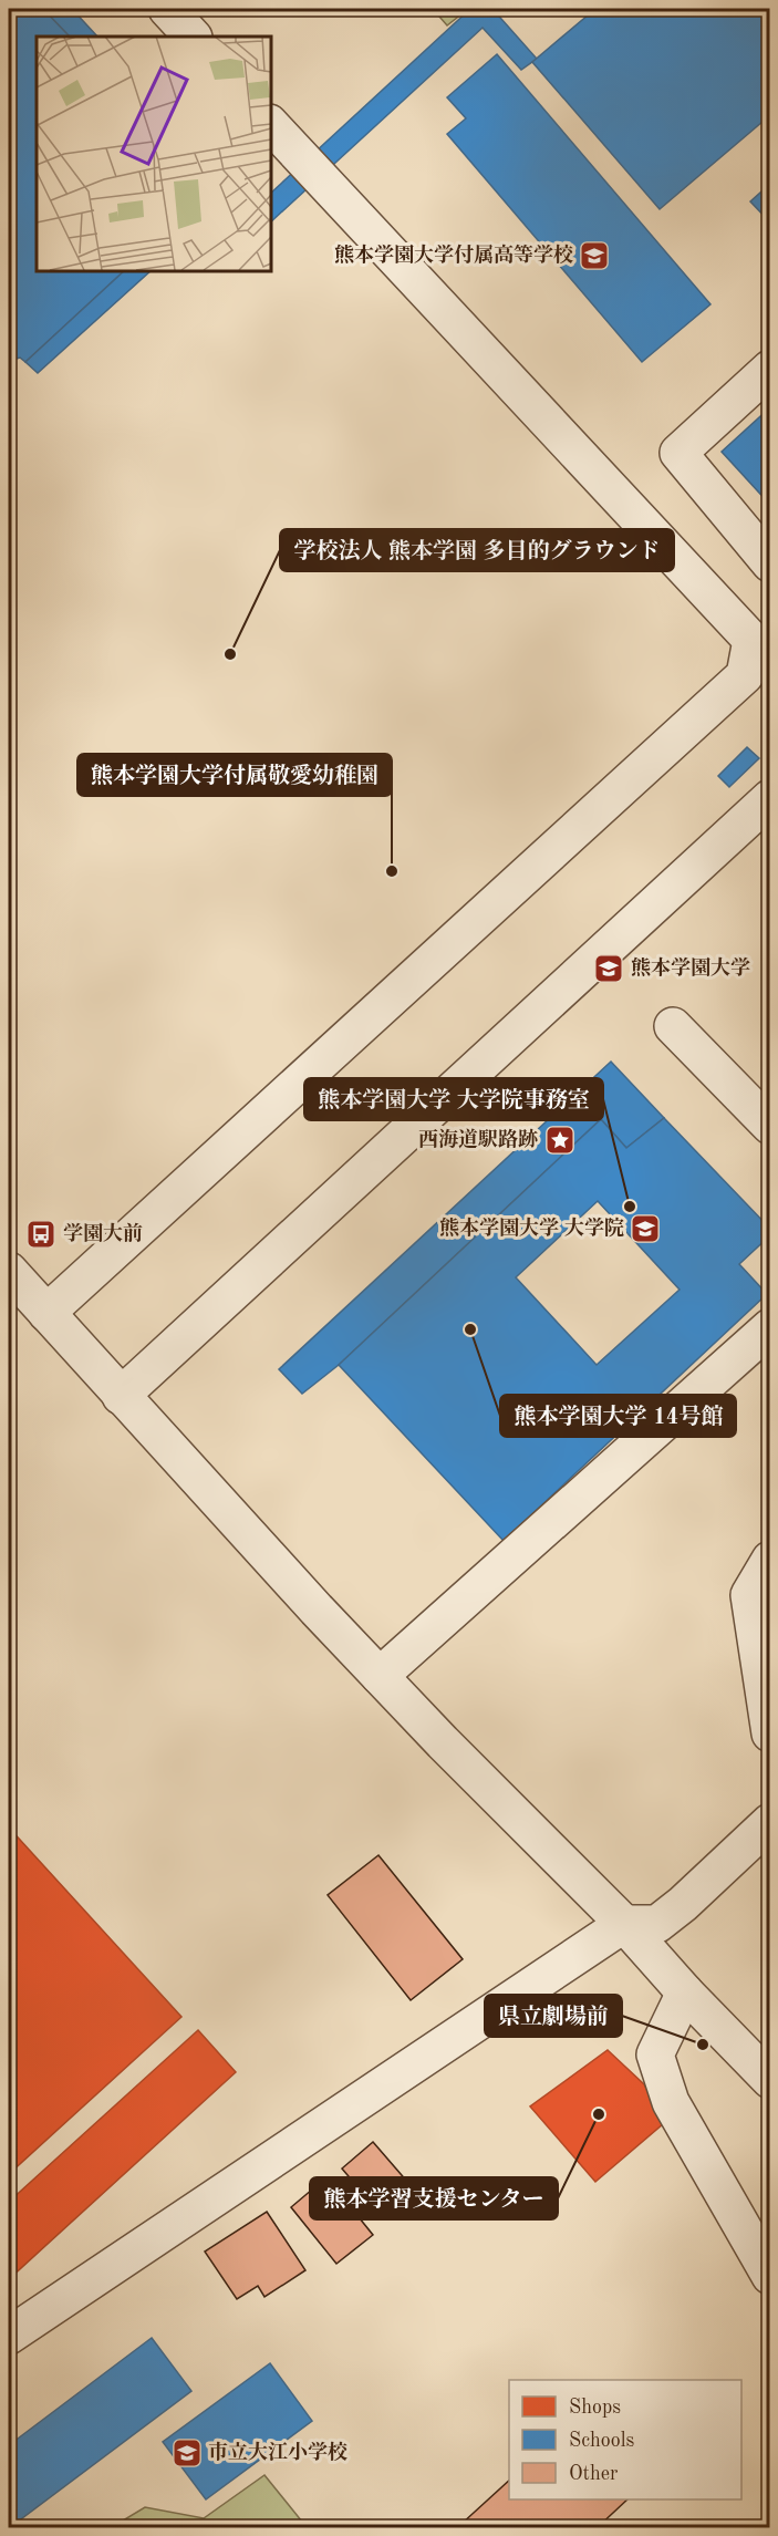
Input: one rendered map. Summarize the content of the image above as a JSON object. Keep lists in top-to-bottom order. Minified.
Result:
{"places":{"school or university":["熊本学園大学付属高等学校","熊本学園大学","熊本学園大学 大学院","市立大江小学校"],"other":["学校法人 熊本学園 多目的グラウンド","熊本学園大学付属敬愛幼稚園","熊本学園大学 大学院事務室","熊本学園大学 14号館","県立劇場前","熊本学習支援センター"],"place":["西海道駅路跡"],"bus stop":["学園大前"]},"legend":["Shops","Schools","Other"]}
